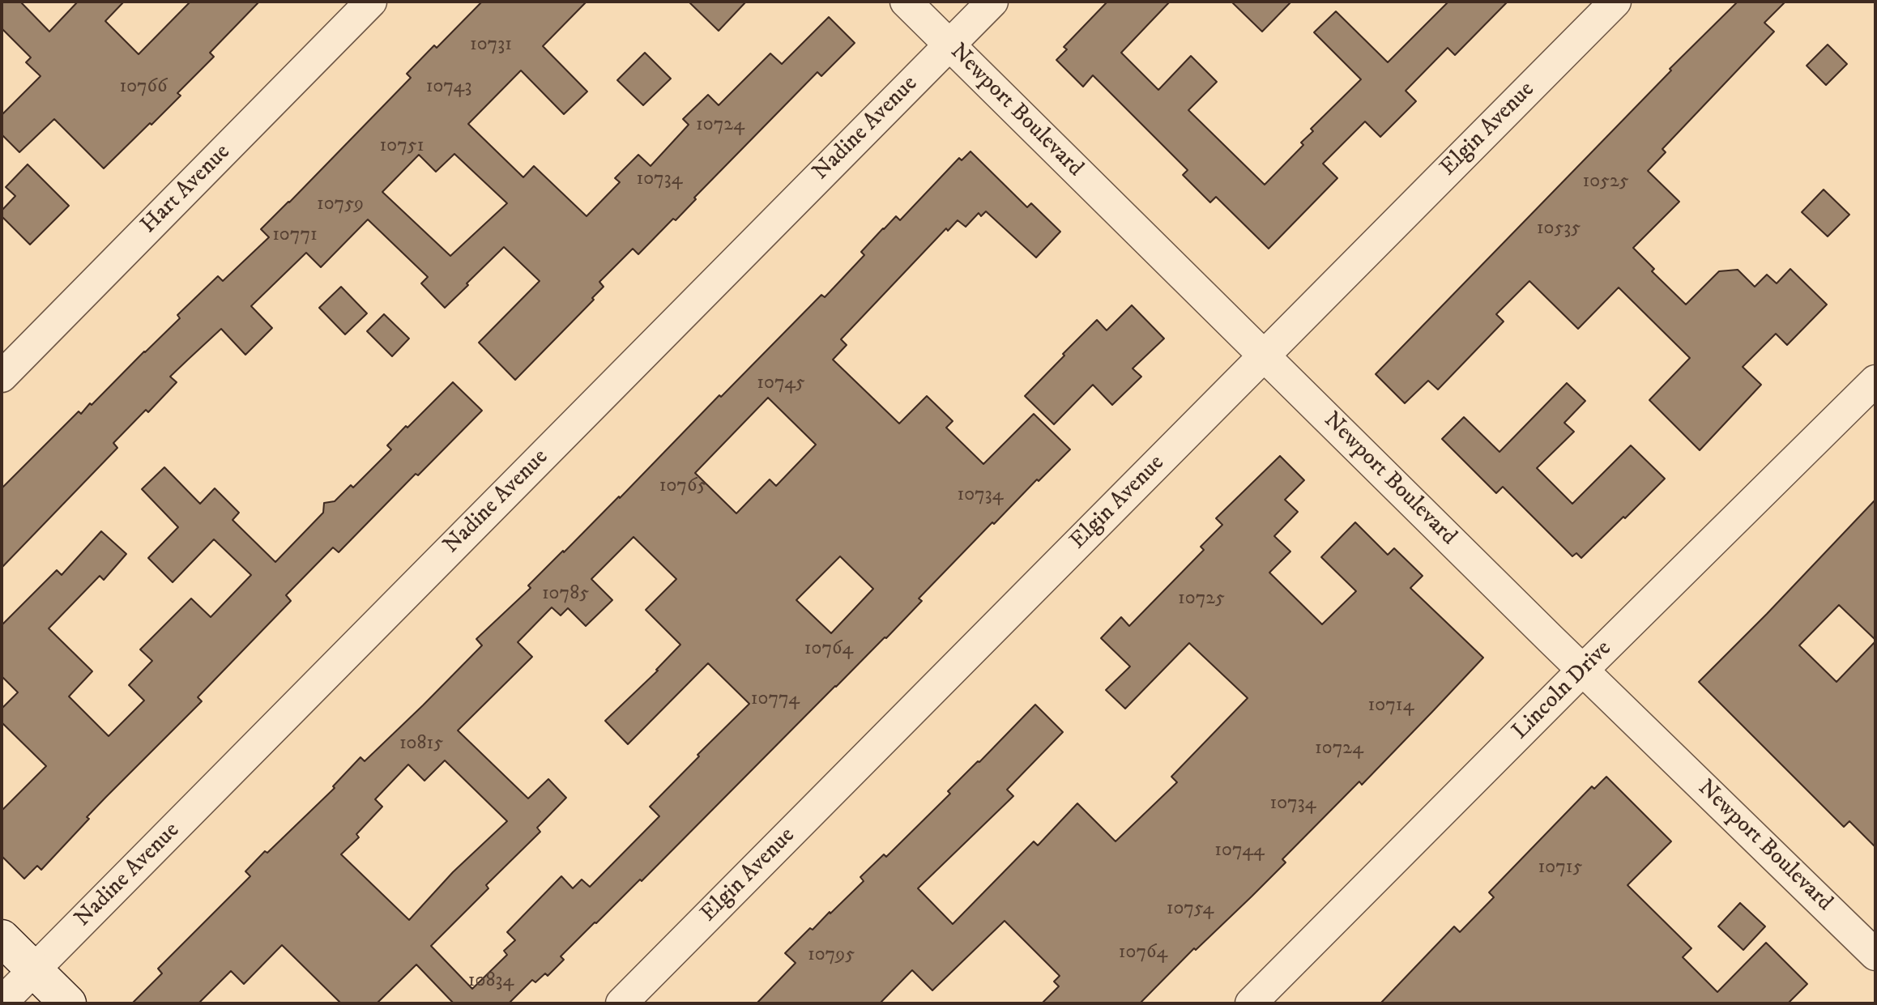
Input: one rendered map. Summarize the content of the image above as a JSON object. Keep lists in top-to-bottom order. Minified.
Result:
{"streets":{"street":["Newport Boulevard","Nadine Avenue","Elgin Avenue","Hart Avenue","Lincoln Drive"]},"crossings":[["Newport Boulevard","Nadine Avenue"],["Newport Boulevard","Elgin Avenue"],["Newport Boulevard","Lincoln Drive"]],"house_numbers":["10731","10766","10743","10724","10751","10734","10525","10759","10535","10771","10745","10765","10734","10785","10725","10764","10774","10714","10815","10724","10734","10744","10715","10754","10764","10795","10834"]}
